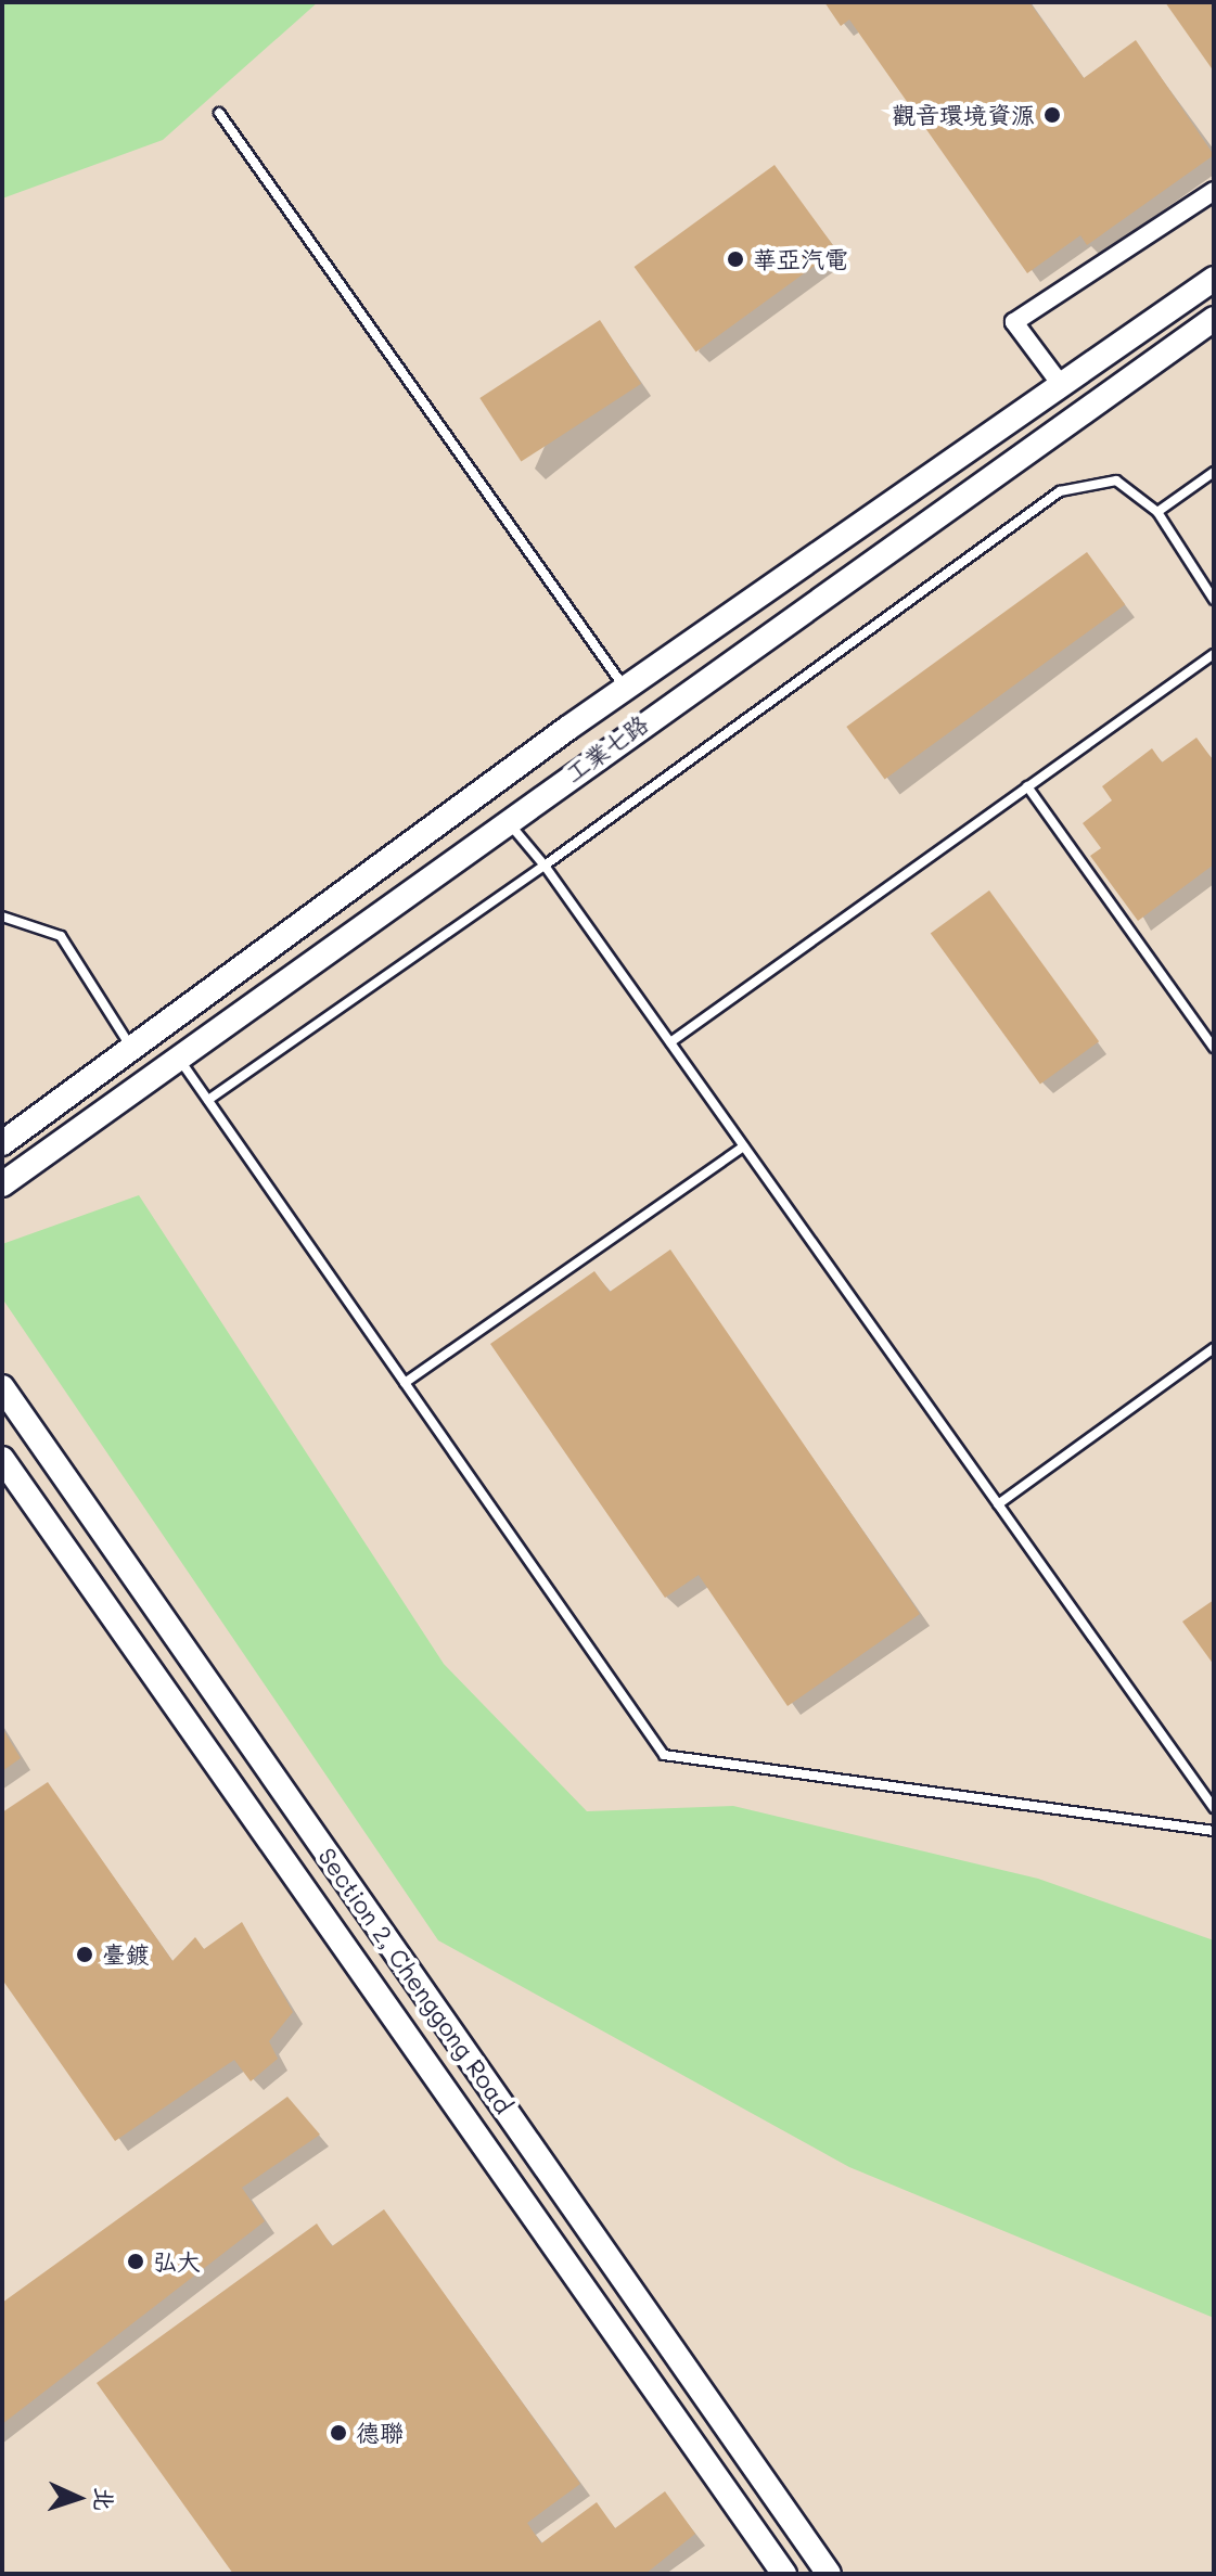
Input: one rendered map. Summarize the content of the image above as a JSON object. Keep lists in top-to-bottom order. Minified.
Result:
{"streets":{"street":["工業七路","Section 2, Chenggong Road"]},"places":["觀音環境資源","華亞汽電","臺鍍","弘大","德聯"],"north":"right"}
